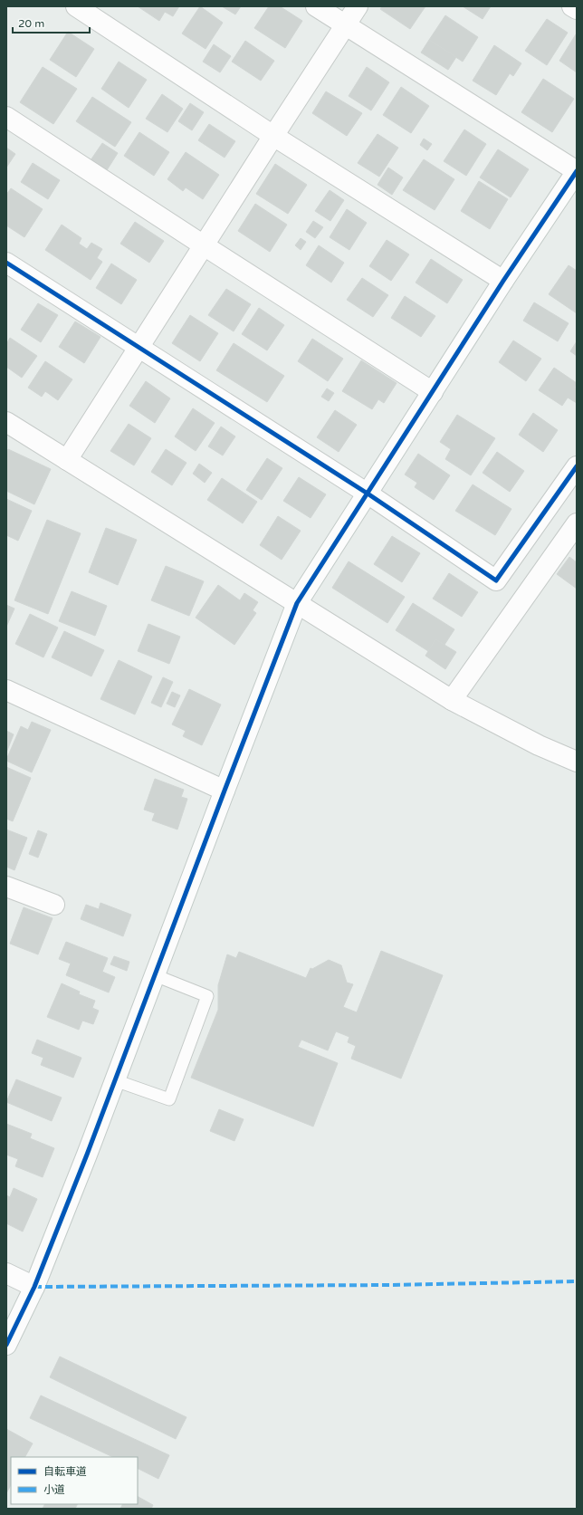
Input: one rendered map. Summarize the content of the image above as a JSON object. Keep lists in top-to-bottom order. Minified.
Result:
{"legend":["自転車道","小道"],"scale_bar":"20 m"}
